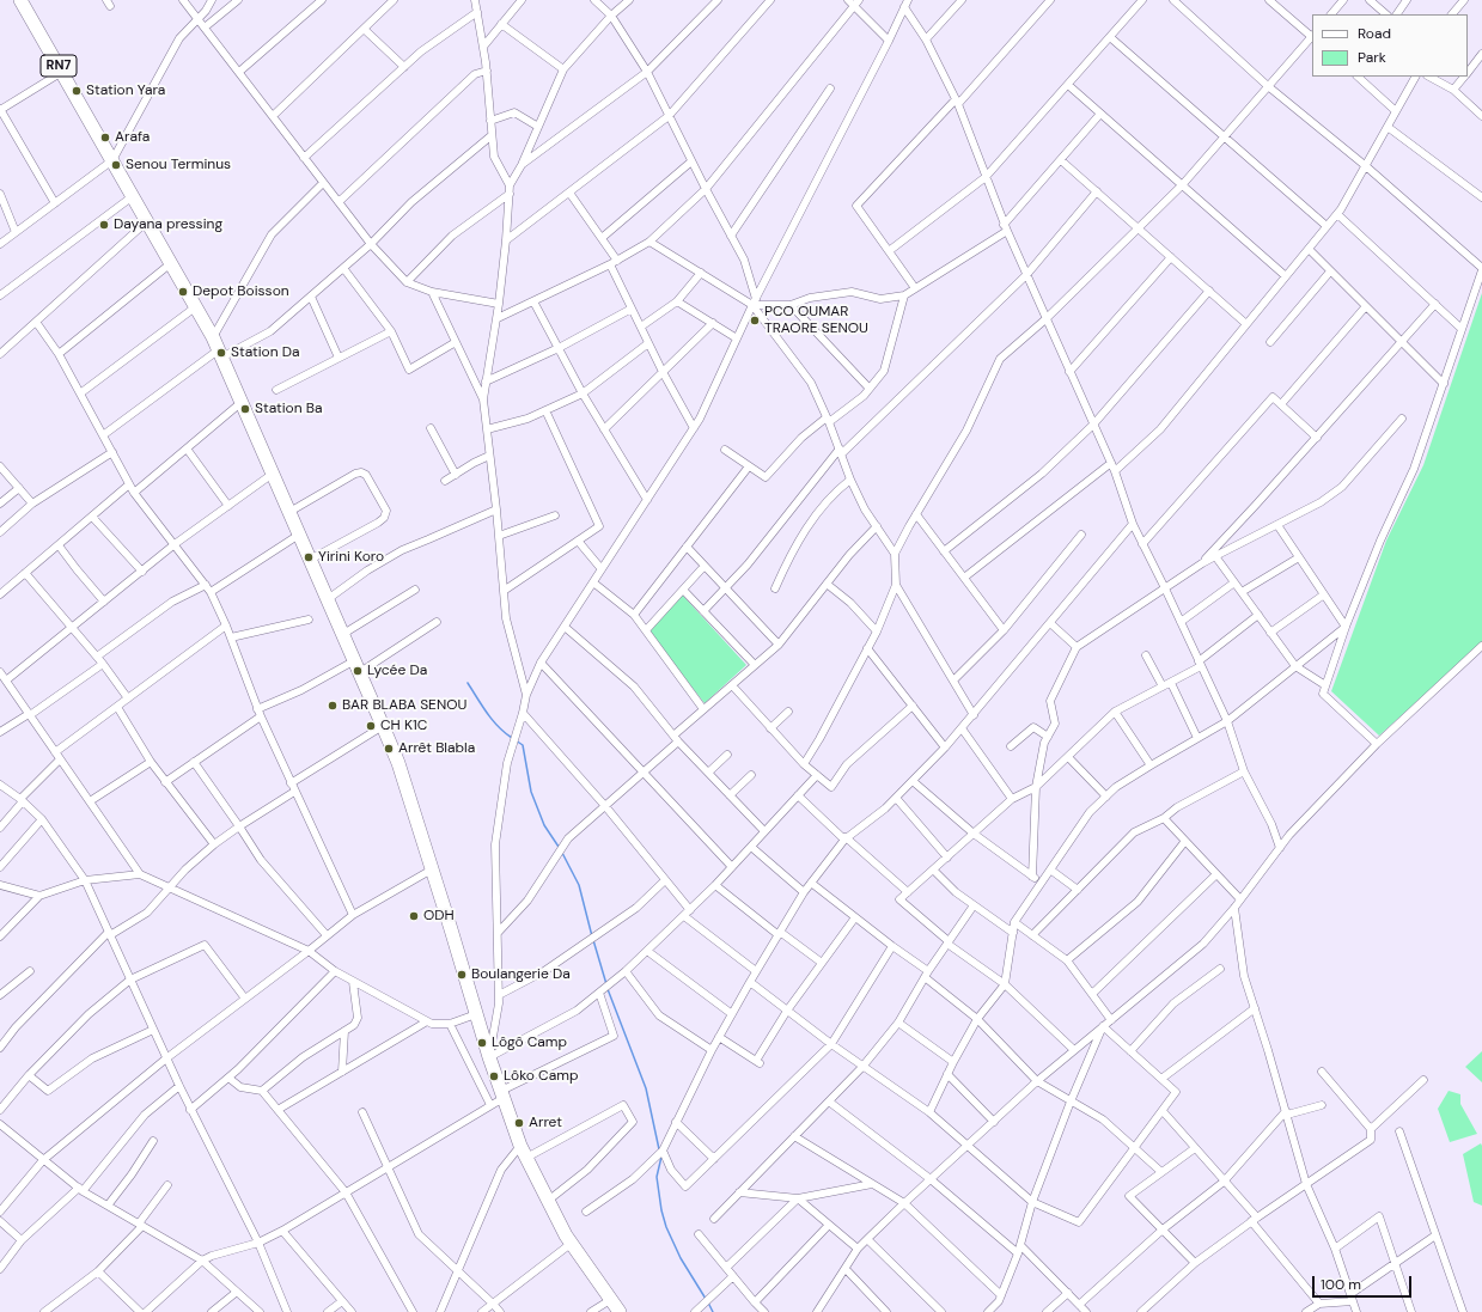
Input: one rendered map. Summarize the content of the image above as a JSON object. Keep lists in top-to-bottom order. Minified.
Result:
{"streets":{"highway":["RN7"]},"places":["Station Yara","Arafa","Senou Terminus","Dayana pressing","Depot Boisson","PCO OUMAR TRAORE SENOU","Station Da","Station Ba","Yirini Koro","Lycée Da","BAR BLABA SENOU","CH K1C","Arrêt Blabla","ODH","Boulangerie Da","Lôgô Camp","Lôko Camp","Arret"],"legend":["Road","Park"],"scale_bar":"100 m"}
